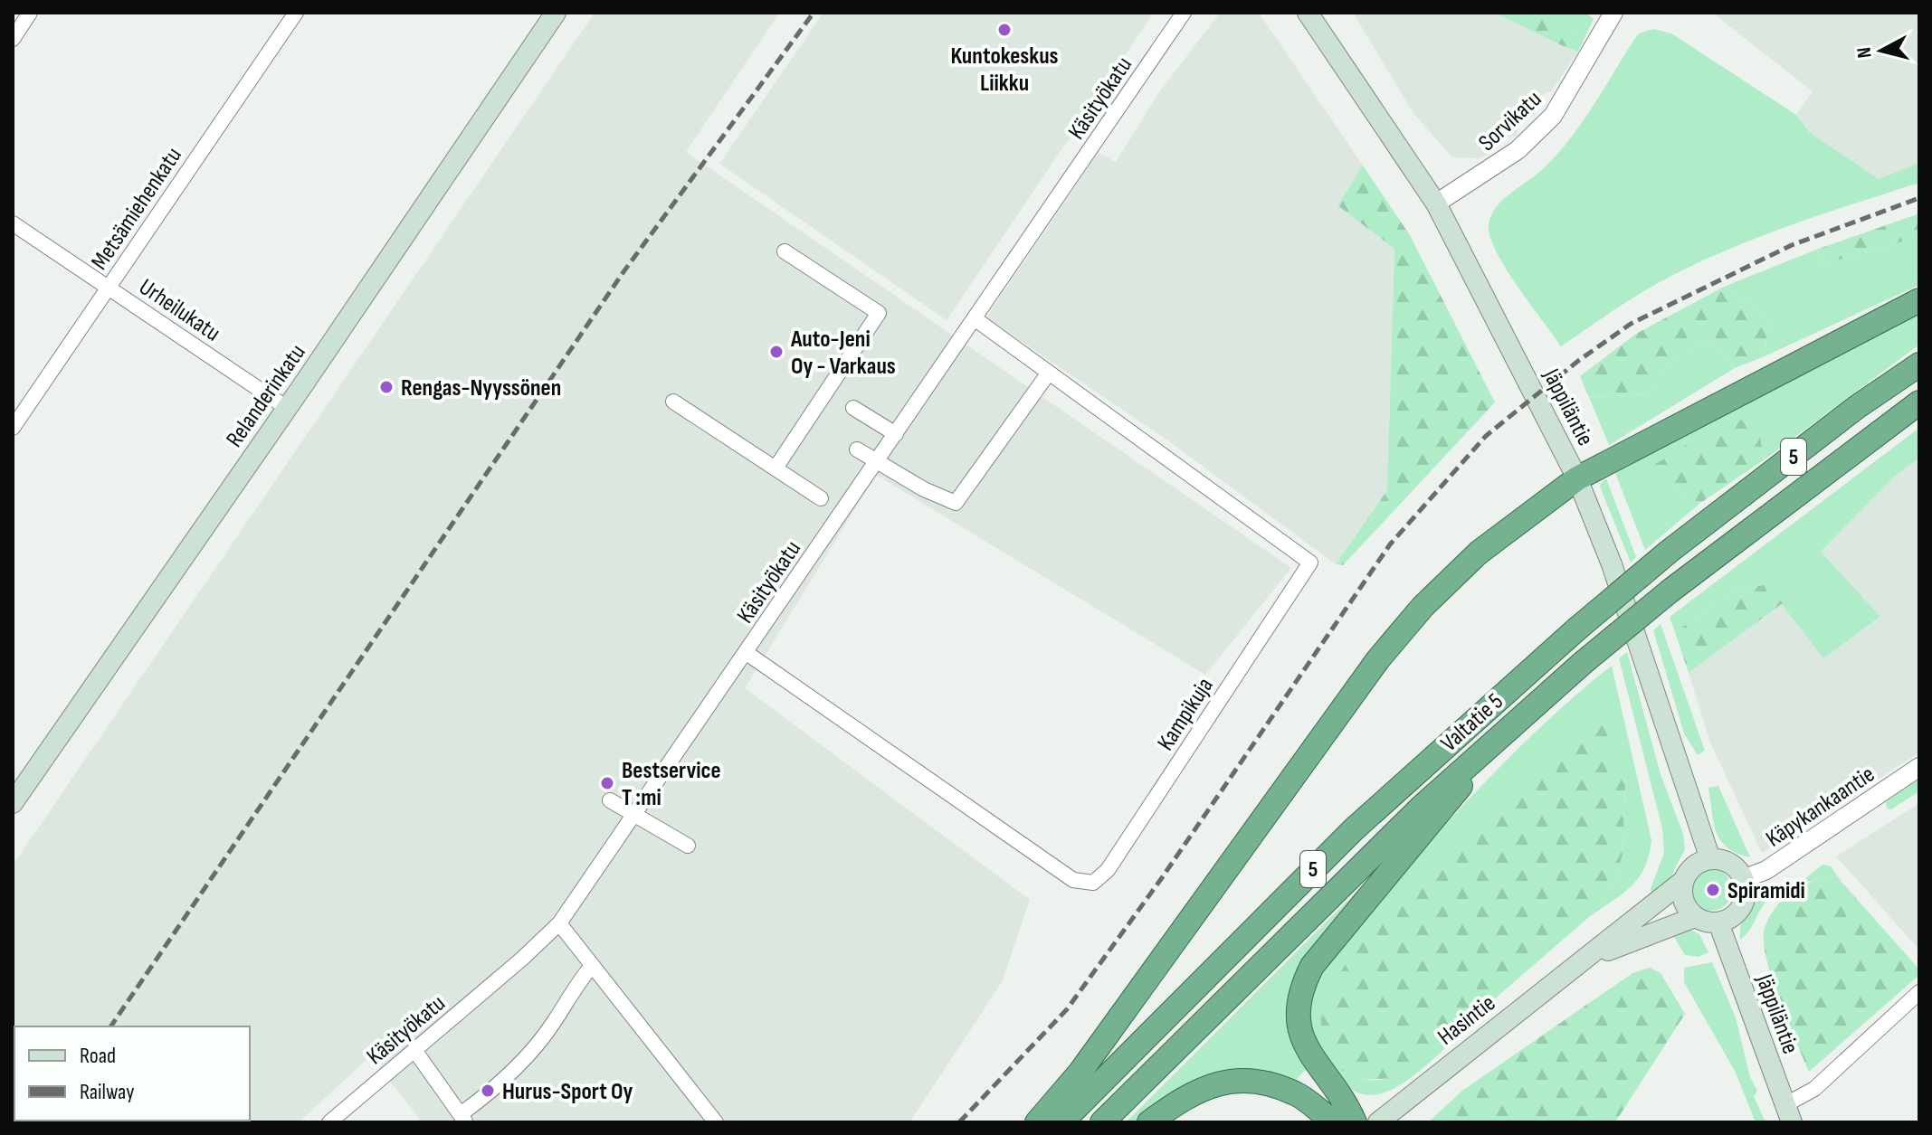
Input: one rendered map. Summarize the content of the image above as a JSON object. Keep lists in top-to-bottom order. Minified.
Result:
{"streets":{"highway":["5","Valtatie 5"],"main road":["Relanderinkatu","Jäppiläntie","Hasintie"],"street":["Käsityökatu","Sorvikatu","Metsämiehenkatu","Urheilukatu","Kampikuja","Käpykankaantie"]},"crossings":[["Käsityökatu","Kampikuja"],["Sorvikatu","Jäppiläntie"],["Metsämiehenkatu","Urheilukatu"],["Urheilukatu","Relanderinkatu"],["Jäppiläntie","Käpykankaantie"],["Jäppiläntie","Hasintie"],["Käpykankaantie","Hasintie"]],"places":["Kuntokeskus Liikku","Auto-Jeni Oy - Varkaus","Rengas-Nyyssönen","Bestservice T :mi","Spiramidi","Hurus-Sport Oy"],"legend":["Road","Railway"],"north":"left"}
